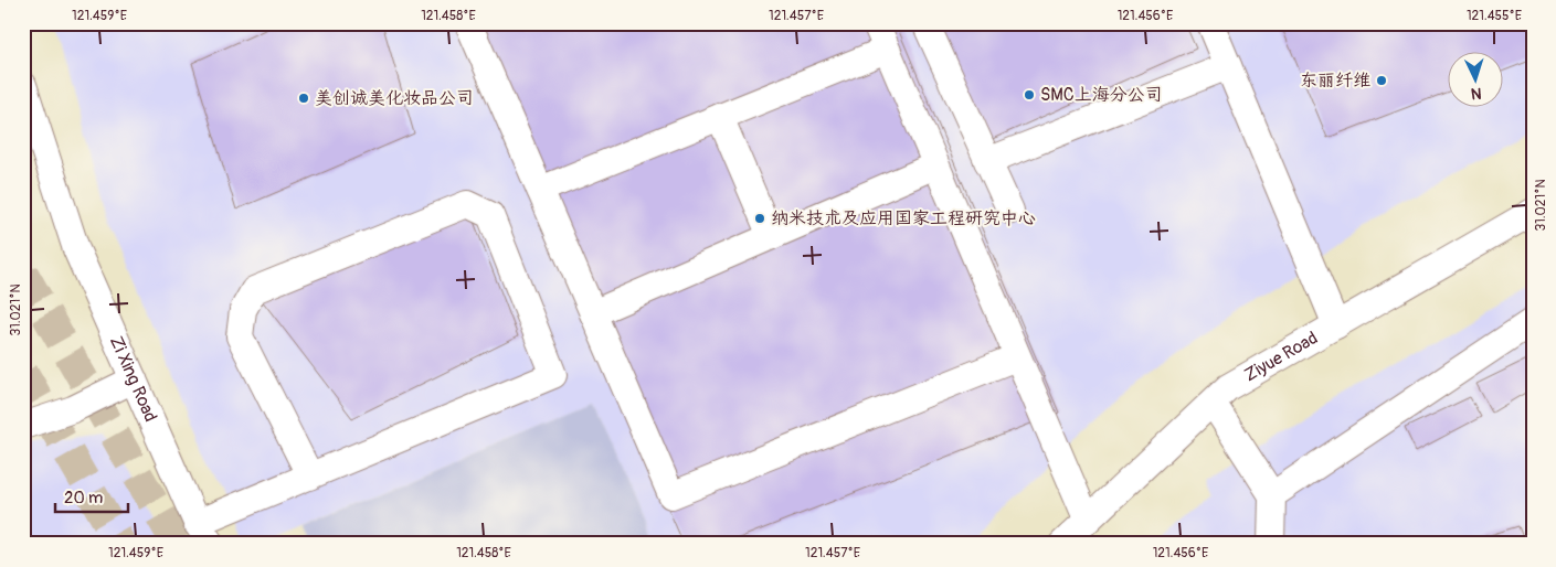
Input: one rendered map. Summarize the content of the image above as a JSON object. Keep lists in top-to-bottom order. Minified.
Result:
{"streets":{"street":["Ziyue Road","Zi Xing Road"]},"places":["东丽纤维","SMC上海分公司","美创诚美化妆品公司","纳米技术及应用国家工程研究中心"],"scale_bar":"20 m","north":"bottom","coordinates":["121.459°E","121.458°E","121.457°E","121.456°E","121.455°E","31.021°N"]}
